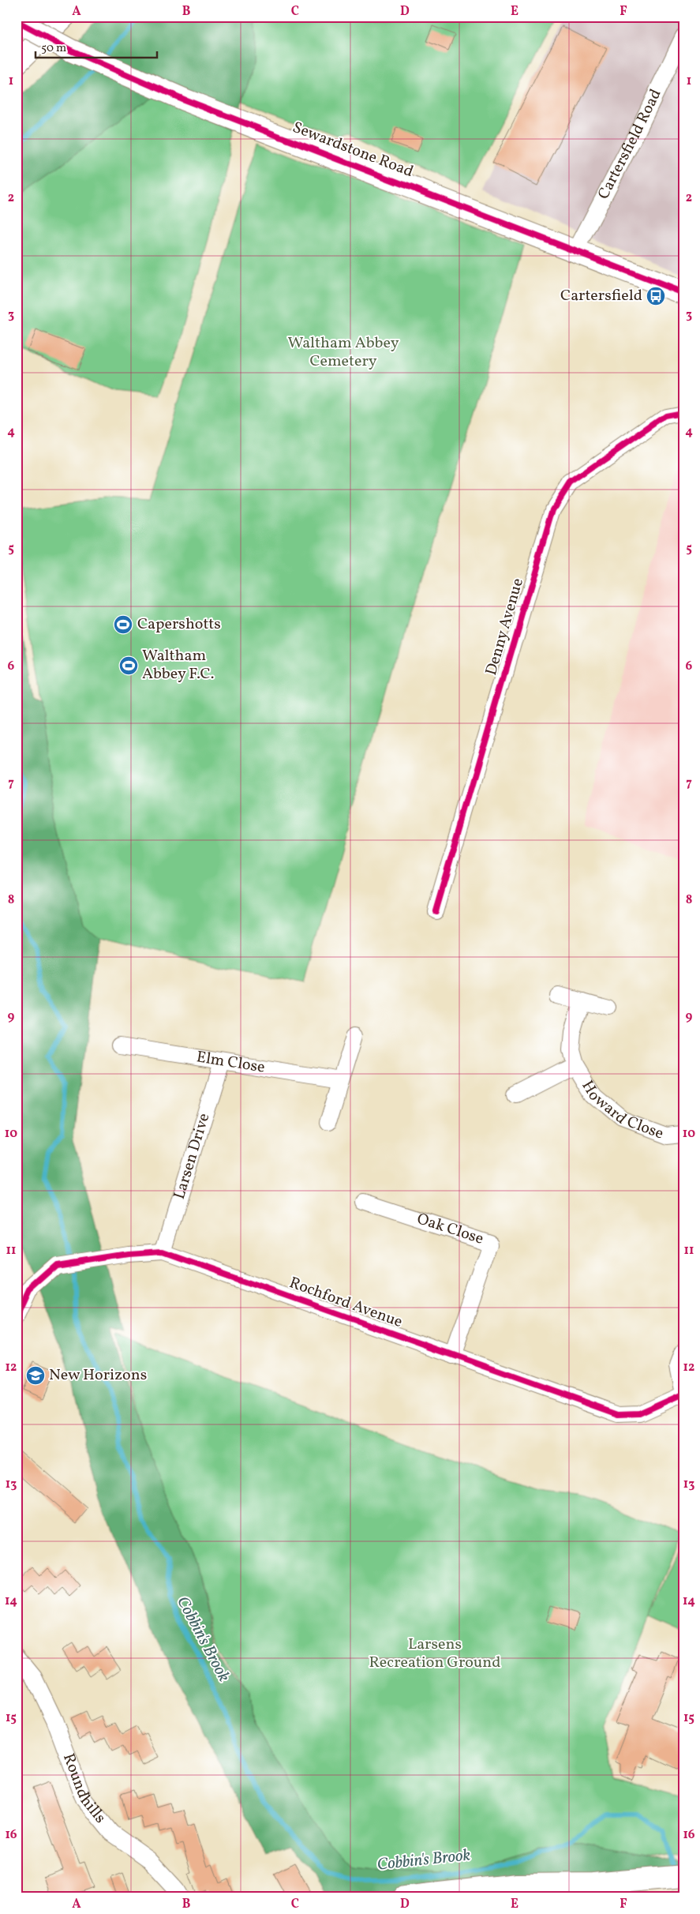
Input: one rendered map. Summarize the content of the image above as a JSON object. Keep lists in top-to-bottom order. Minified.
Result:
{"streets":{"main road":["Sewardstone Road"],"street":["Cartersfield Road","Denny Avenue","Elm Close","Howard Close","Larsen Drive","Oak Close","Rochford Avenue","Roundhills"]},"crossings":[["Cartersfield Road","Sewardstone Road"],["Elm Close","Larsen Drive"],["Larsen Drive","Rochford Avenue"],["Oak Close","Rochford Avenue"]],"water":["Cobbin's Brook"],"parks":["Waltham Abbey Cemetery","Larsens Recreation Ground"],"places":{"bus stop":["Cartersfield"],"sports":["Capershotts","Waltham Abbey F.C."],"school or university":["New Horizons"]},"scale_bar":"50 m","grid":{"columns":["A","B","C","D","E","F"],"rows":["1","2","3","4","5","6","7","8","9","10","11","12","13","14","15","16"]}}
